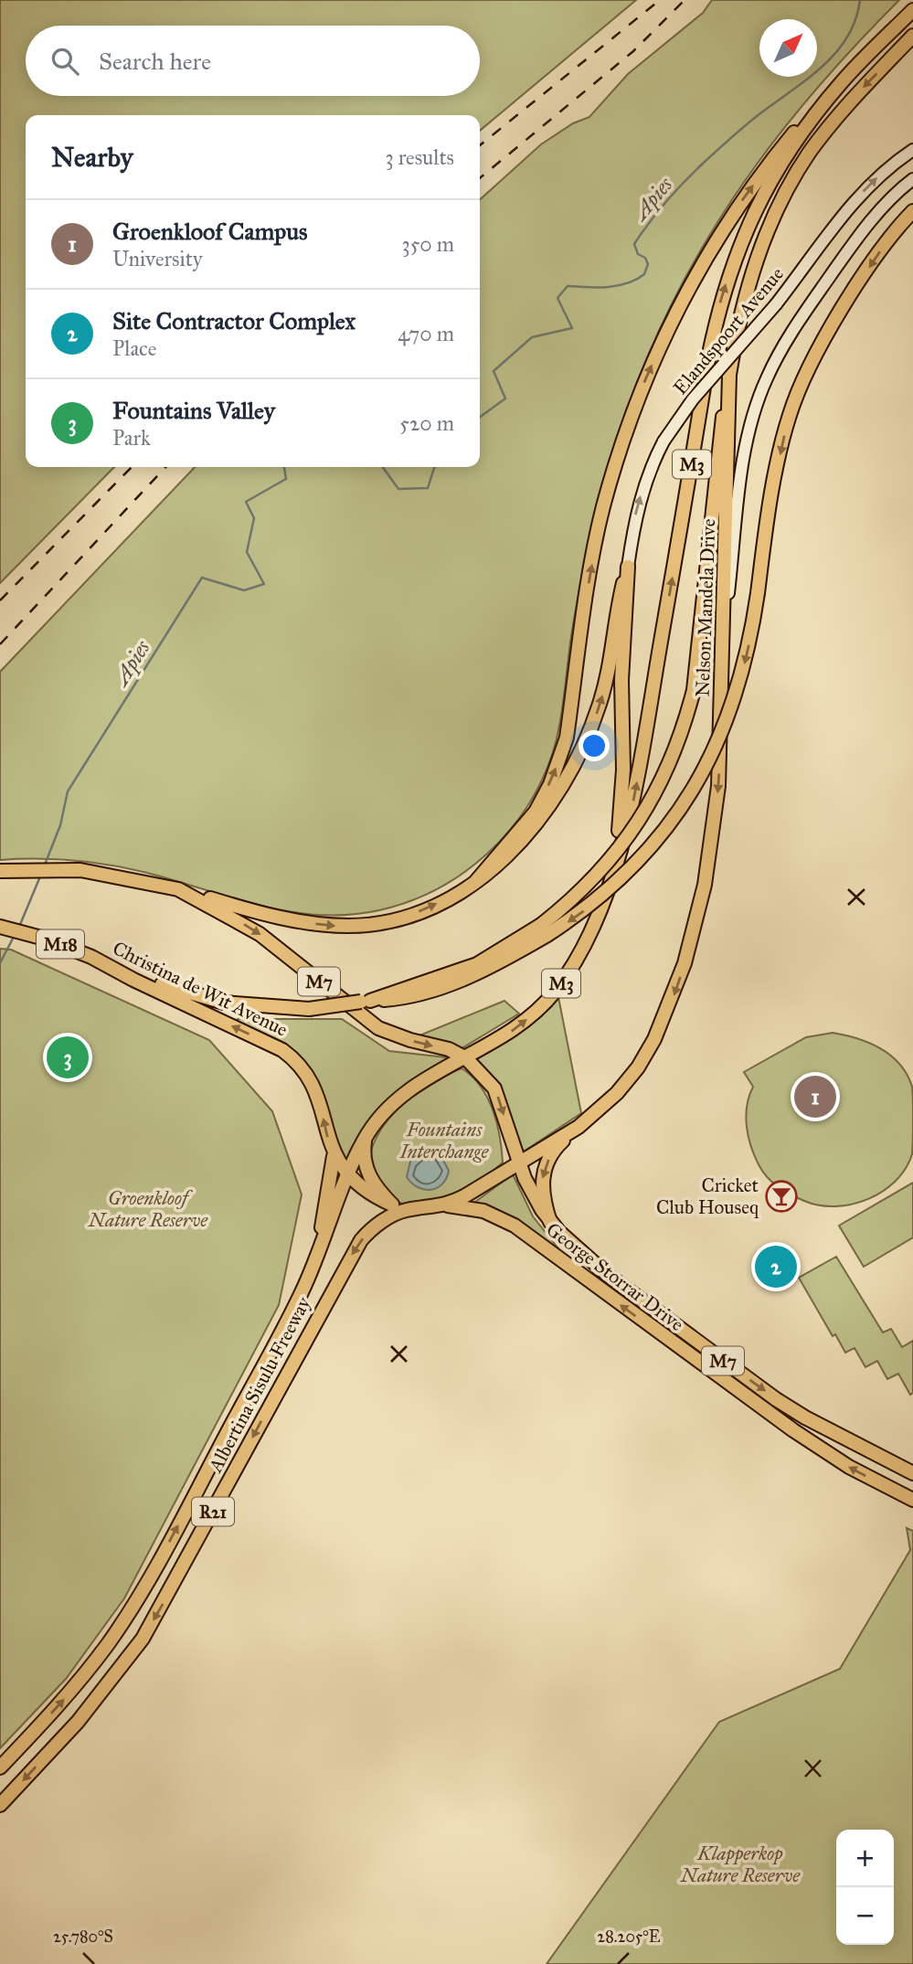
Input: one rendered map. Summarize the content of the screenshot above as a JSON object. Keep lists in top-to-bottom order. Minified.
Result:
{"streets":{"main road":["Elandspoort Avenue","M3","Nelson Mandela Drive","M18","M7","Christina de Wit Avenue","George Storrar Drive","Albertina Sisulu Freeway","R21"]},"crossings":[["M3","Nelson Mandela Drive"],["M3","M7"],["M3","Christina de Wit Avenue"],["M3","George Storrar Drive"],["M3","Albertina Sisulu Freeway"],["Nelson Mandela Drive","M7"],["Nelson Mandela Drive","George Storrar Drive"],["Nelson Mandela Drive","Albertina Sisulu Freeway"],["M7","Christina de Wit Avenue"],["M7","George Storrar Drive"],["M7","Albertina Sisulu Freeway"],["Christina de Wit Avenue","Albertina Sisulu Freeway"],["George Storrar Drive","Albertina Sisulu Freeway"]],"water":["Apies"],"parks":["Fountains Interchange","Groenkloof Nature Reserve","Klapperkop Nature Reserve"],"places":{"bar":["Cricket Club Houseq"]},"north":"top right","page":{"search":"Search here","heading":["Nearby","3 results"],"list":[{"mark":"1","name":"Groenkloof Campus","note":"University","value":"350 m"},{"mark":"2","name":"Site Contractor Complex","note":"Place","value":"470 m"},{"mark":"3","name":"Fountains Valley","note":"Park","value":"520 m"}],"pins":["3","1","2"],"map_buttons":["+","−"]},"coordinates":["25.780°S","28.205°E"]}
